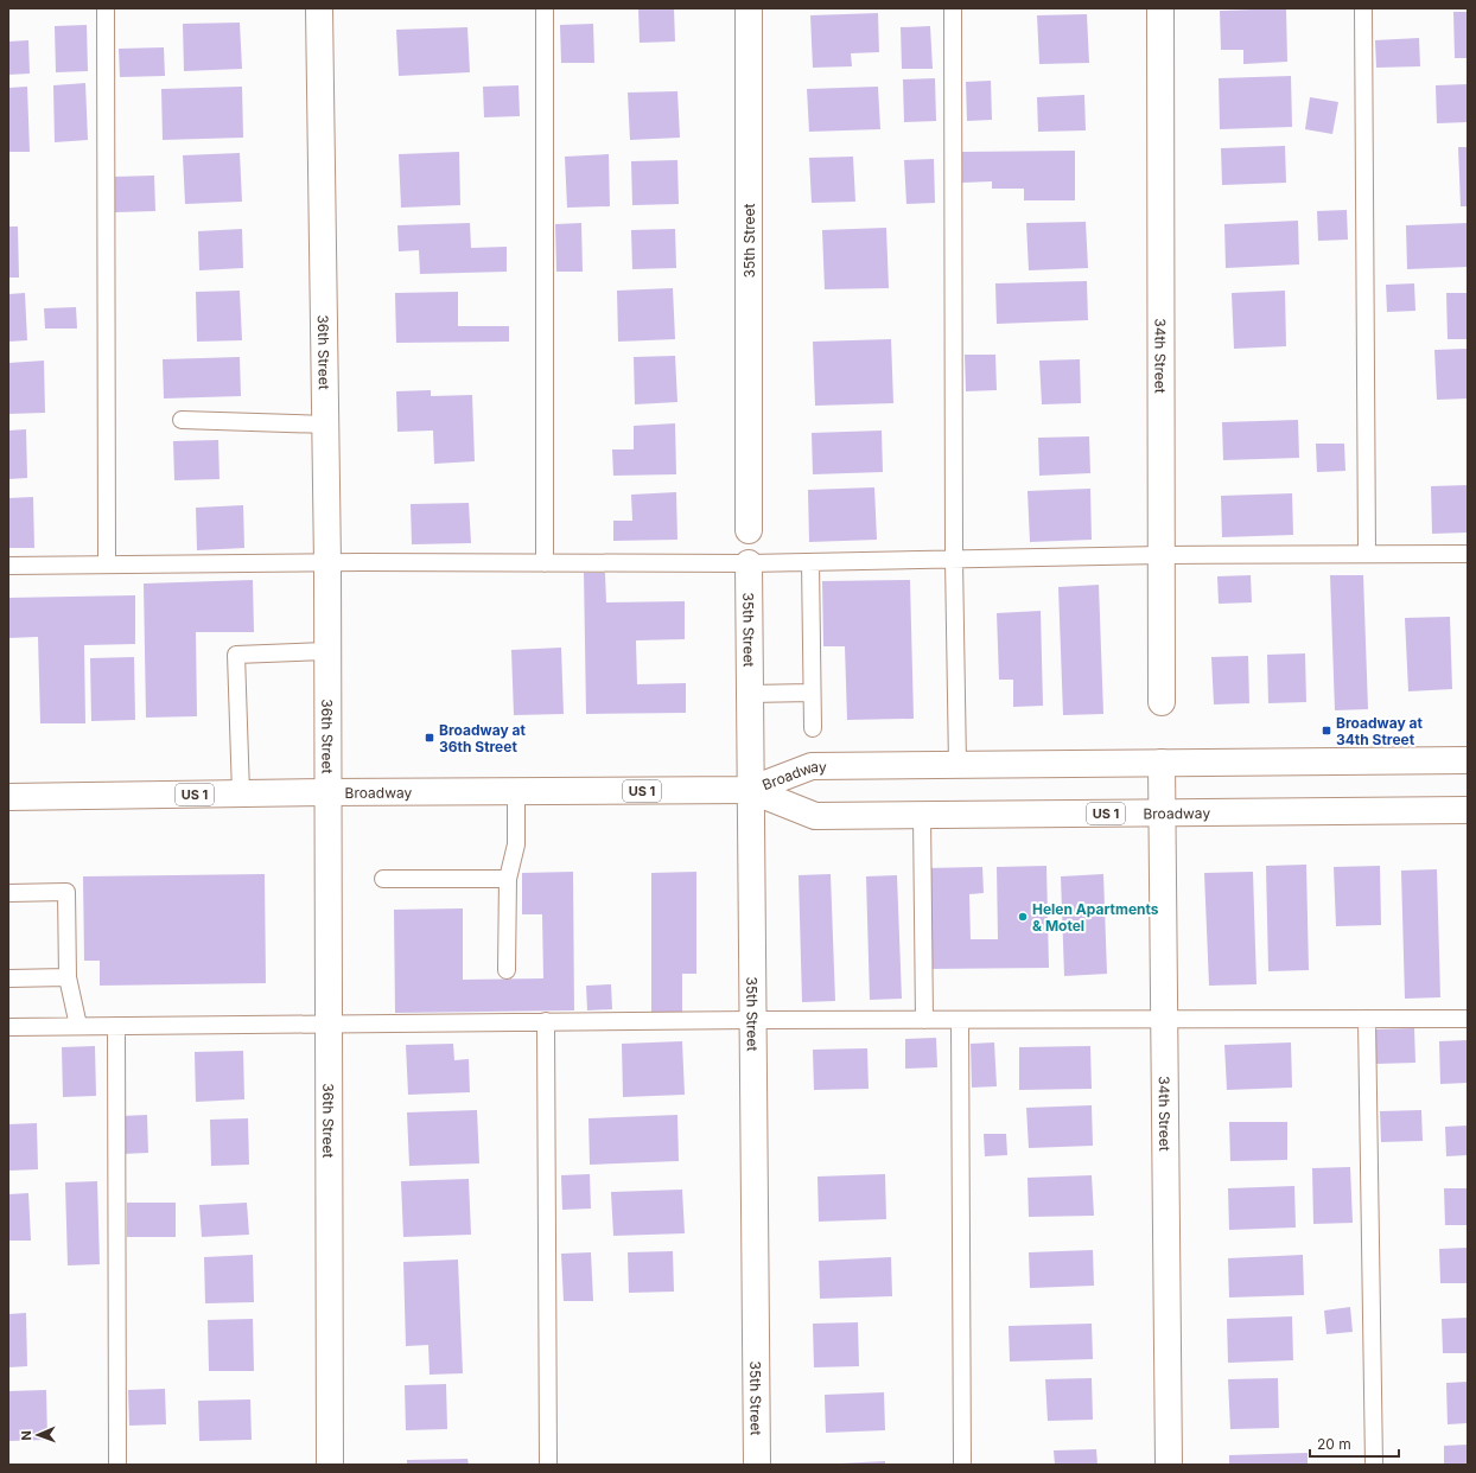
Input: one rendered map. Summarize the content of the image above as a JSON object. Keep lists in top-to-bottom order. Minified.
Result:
{"streets":{"street":["35th Street","36th Street","34th Street","Broadway","US 1"]},"crossings":[["35th Street","Broadway"],["36th Street","Broadway"],["34th Street","Broadway"]],"places":{"transit":["Broadway at 34th Street","Broadway at 36th Street"],"other":["Helen Apartments & Motel"]},"scale_bar":"20 m","north":"left"}
